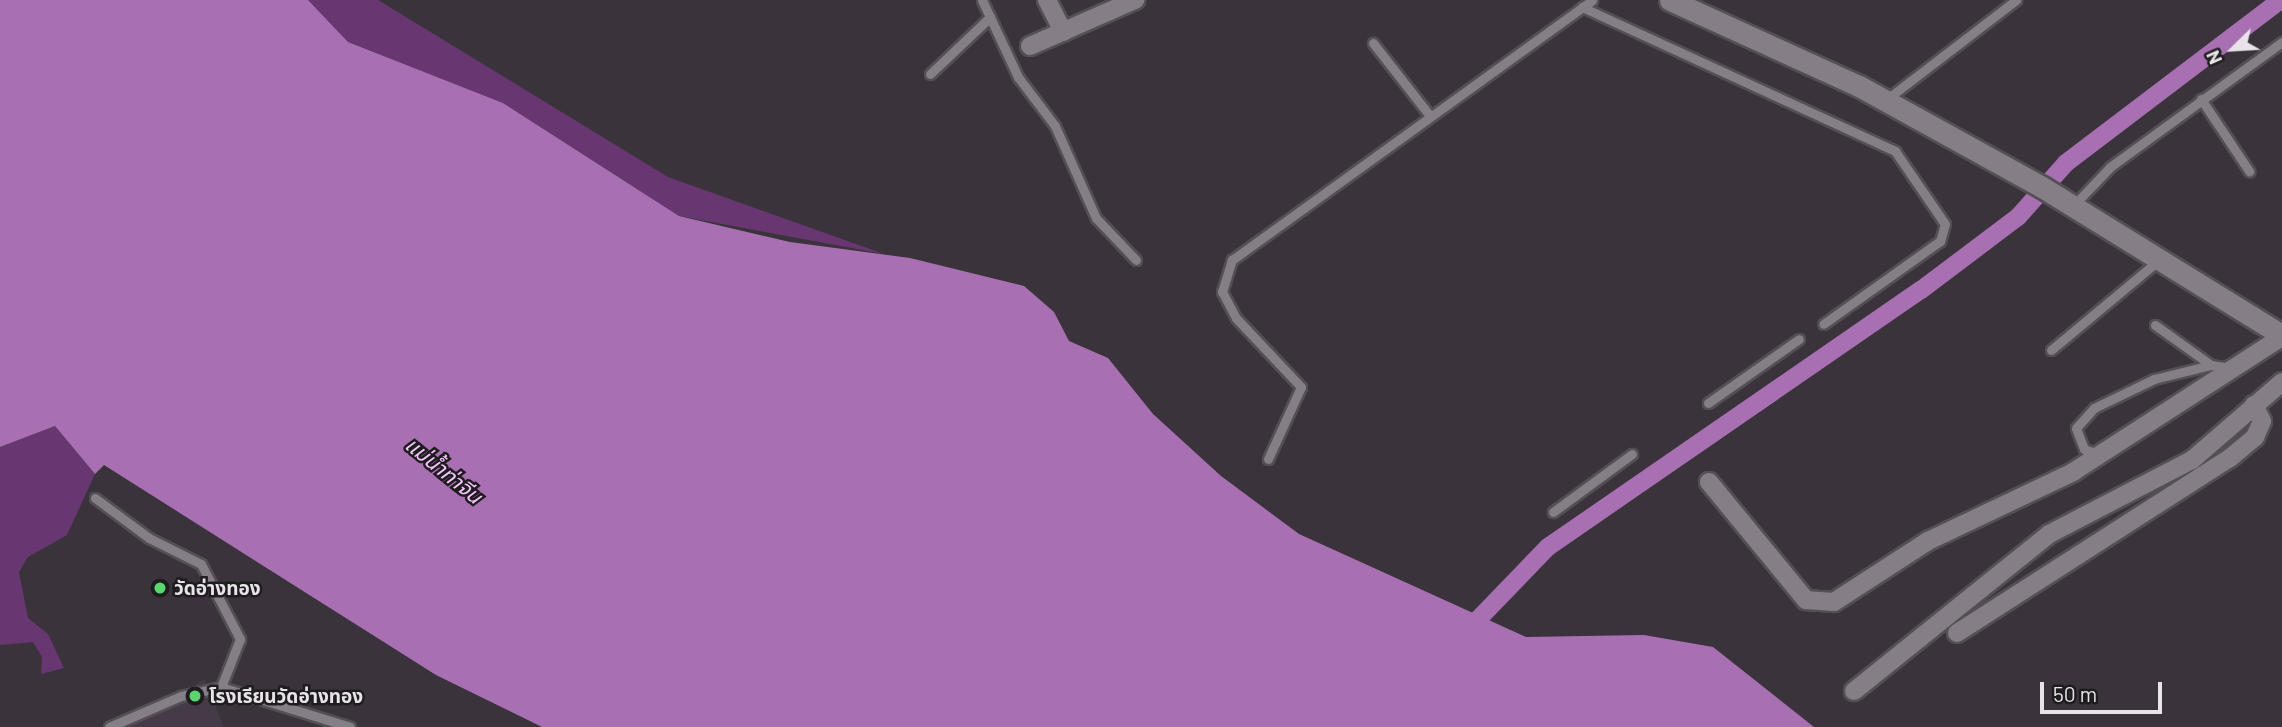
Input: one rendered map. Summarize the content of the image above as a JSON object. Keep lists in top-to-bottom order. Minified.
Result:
{"water":["แม่น้ำท่าจีน"],"places":["วัดอ่างทอง","โรงเรียนวัดอ่างทอง"],"scale_bar":"50 m","north":"bottom left"}
